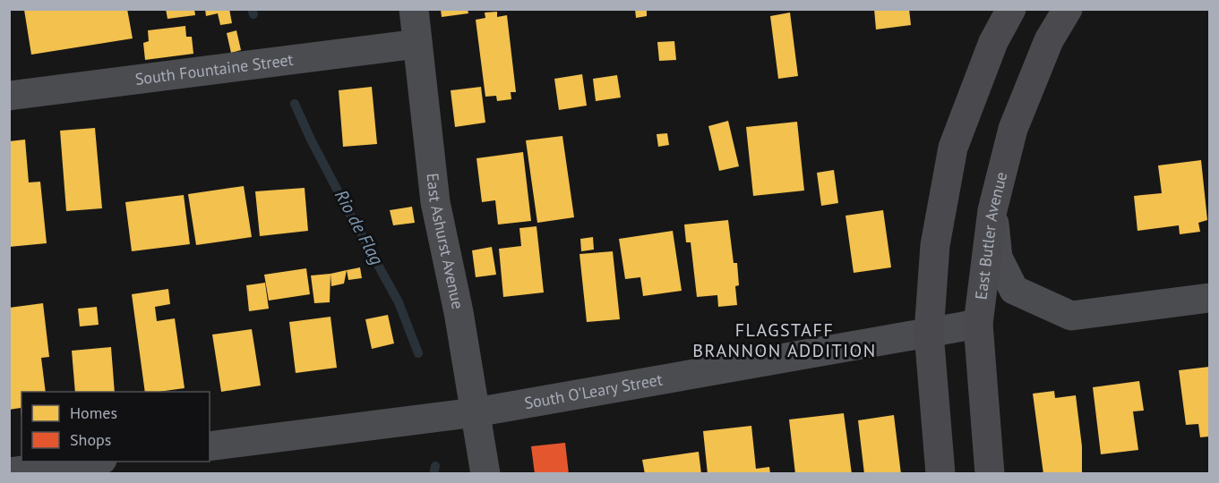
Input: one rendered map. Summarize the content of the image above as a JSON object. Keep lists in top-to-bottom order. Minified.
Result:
{"streets":{"main road":["East Butler Avenue"],"street":["South Fountaine Street","East Ashurst Avenue","South O'Leary Street"]},"crossings":[["South Fountaine Street","East Ashurst Avenue"],["East Butler Avenue","South O'Leary Street"],["East Ashurst Avenue","South O'Leary Street"]],"districts":["FLAGSTAFF BRANNON ADDITION"],"water":["Rio de Flag"],"legend":["Homes","Shops"]}
